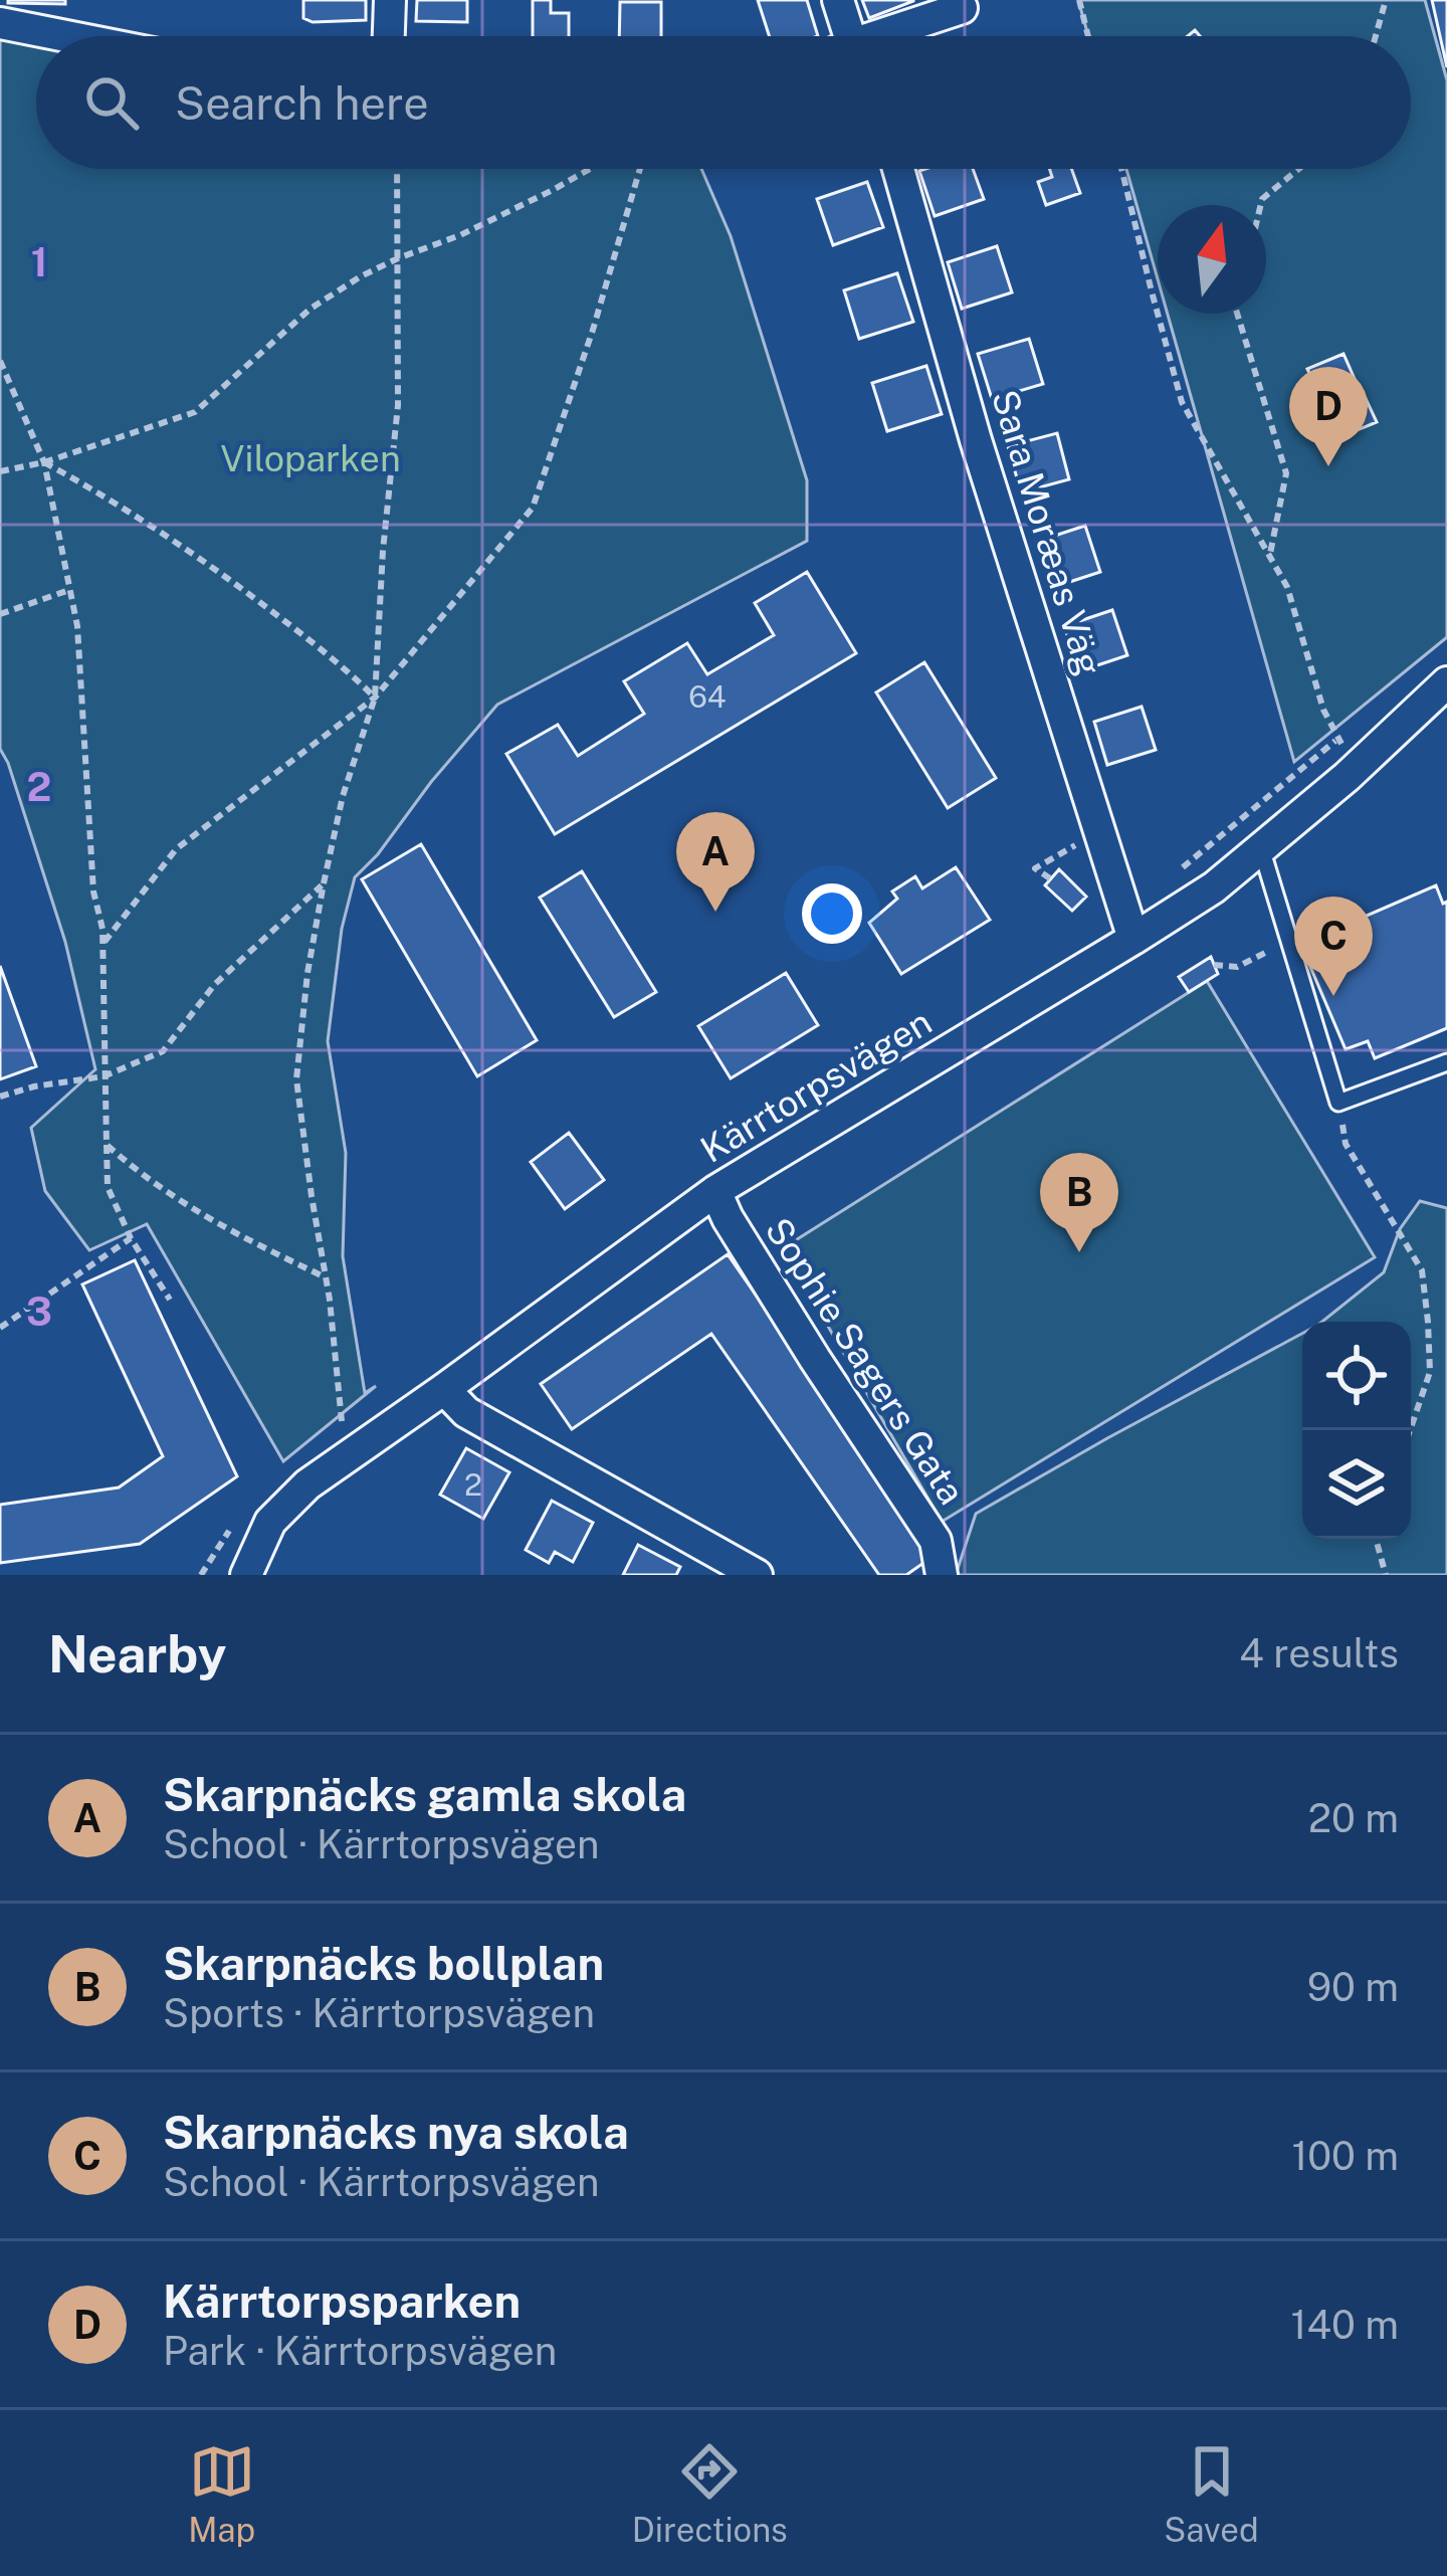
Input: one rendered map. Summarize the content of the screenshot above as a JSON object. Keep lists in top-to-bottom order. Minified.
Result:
{"streets":{"street":["Sara Moræas Väg","Kärrtorpsvägen","Sophie Sagers Gata"]},"crossings":[["Sara Moræas Väg","Kärrtorpsvägen"],["Kärrtorpsvägen","Sophie Sagers Gata"]],"parks":["Viloparken"],"house_numbers":["64","2"],"north":"top","page":{"search":"Search here","pins":["D","A","C","B"],"heading":["Nearby","4 results"],"list":[{"mark":"A","name":"Skarpnäcks gamla skola","note":"School · Kärrtorpsvägen","value":"20 m"},{"mark":"B","name":"Skarpnäcks bollplan","note":"Sports · Kärrtorpsvägen","value":"90 m"},{"mark":"C","name":"Skarpnäcks nya skola","note":"School · Kärrtorpsvägen","value":"100 m"},{"mark":"D","name":"Kärrtorpsparken","note":"Park · Kärrtorpsvägen","value":"140 m"}],"nav":["Map","Directions","Saved"]},"grid":{"rows":["1","2","3"]}}
